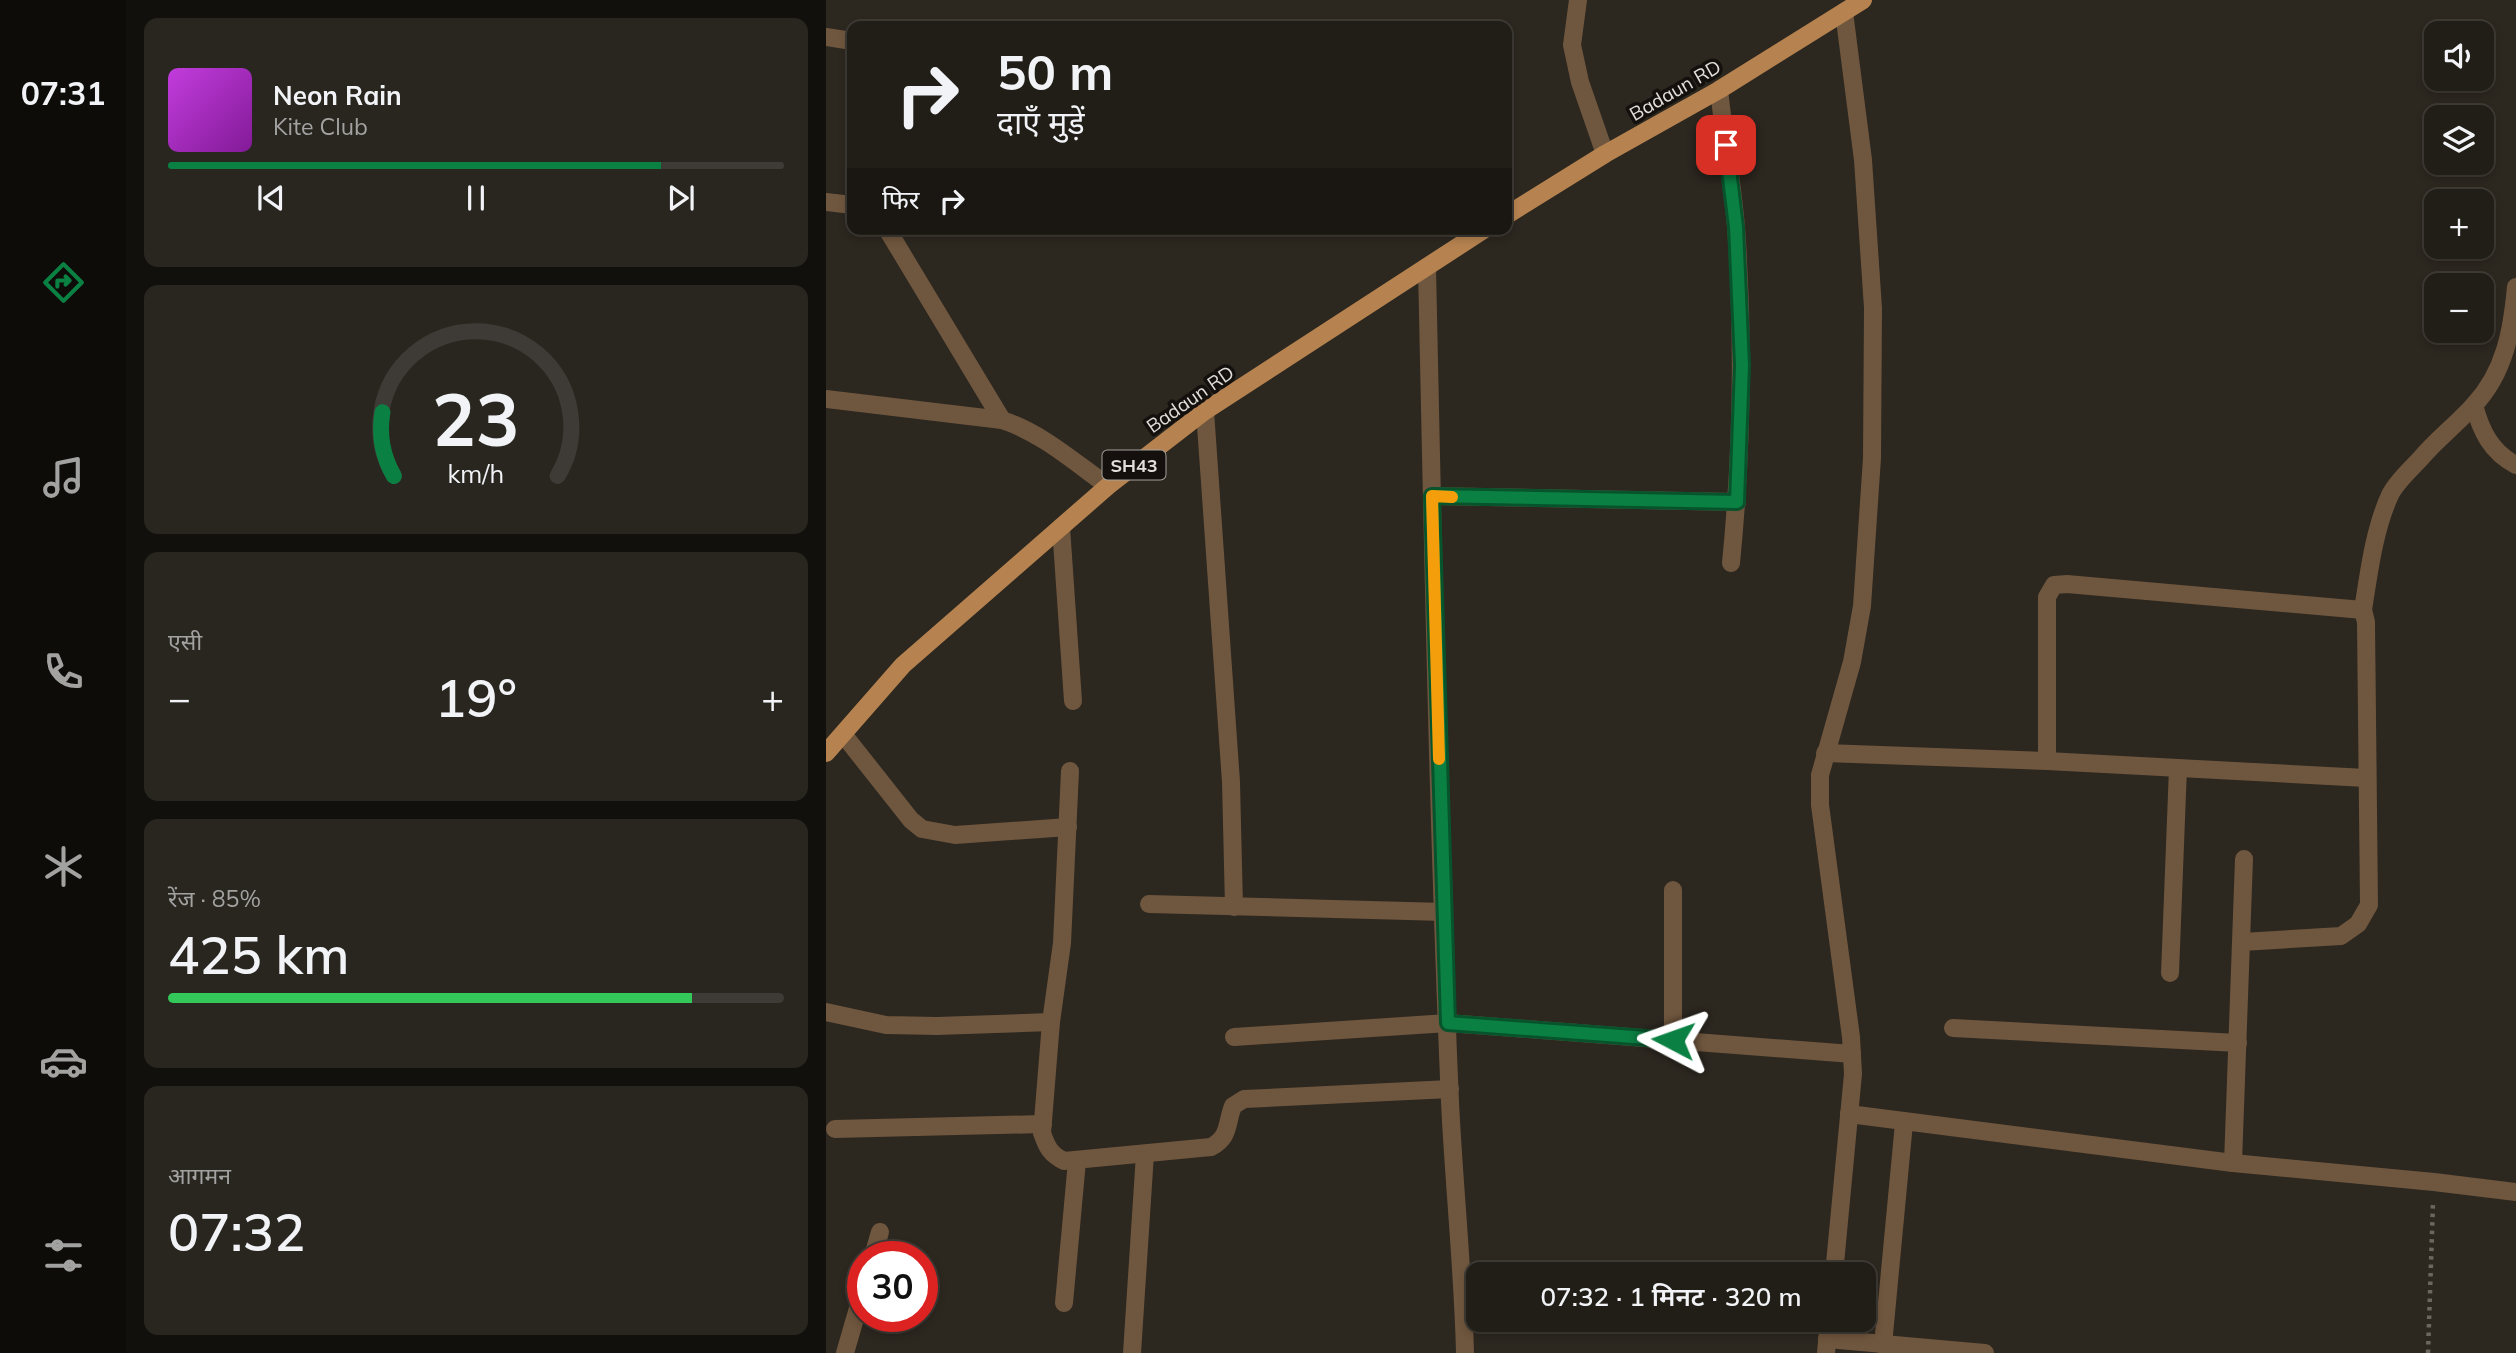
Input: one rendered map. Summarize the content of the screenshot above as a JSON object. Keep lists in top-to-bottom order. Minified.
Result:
{"streets":{"main road":["Badaun RD","SH43"]},"page":{"tabs":"07:31","map_buttons":["+","−"],"turn":["50 m","दाएँ मुड़ें"],"song":["Neon Rain","Kite Club"],"then":"फिर","tile":["एसी",["रेंज · 85%","425 km"],["आगमन","07:32"]],"heat":["−","19°","+"],"limit":"30","trip":"07:32 · 1 मिनट · 320 m","gauge":["23","km/h"]}}
